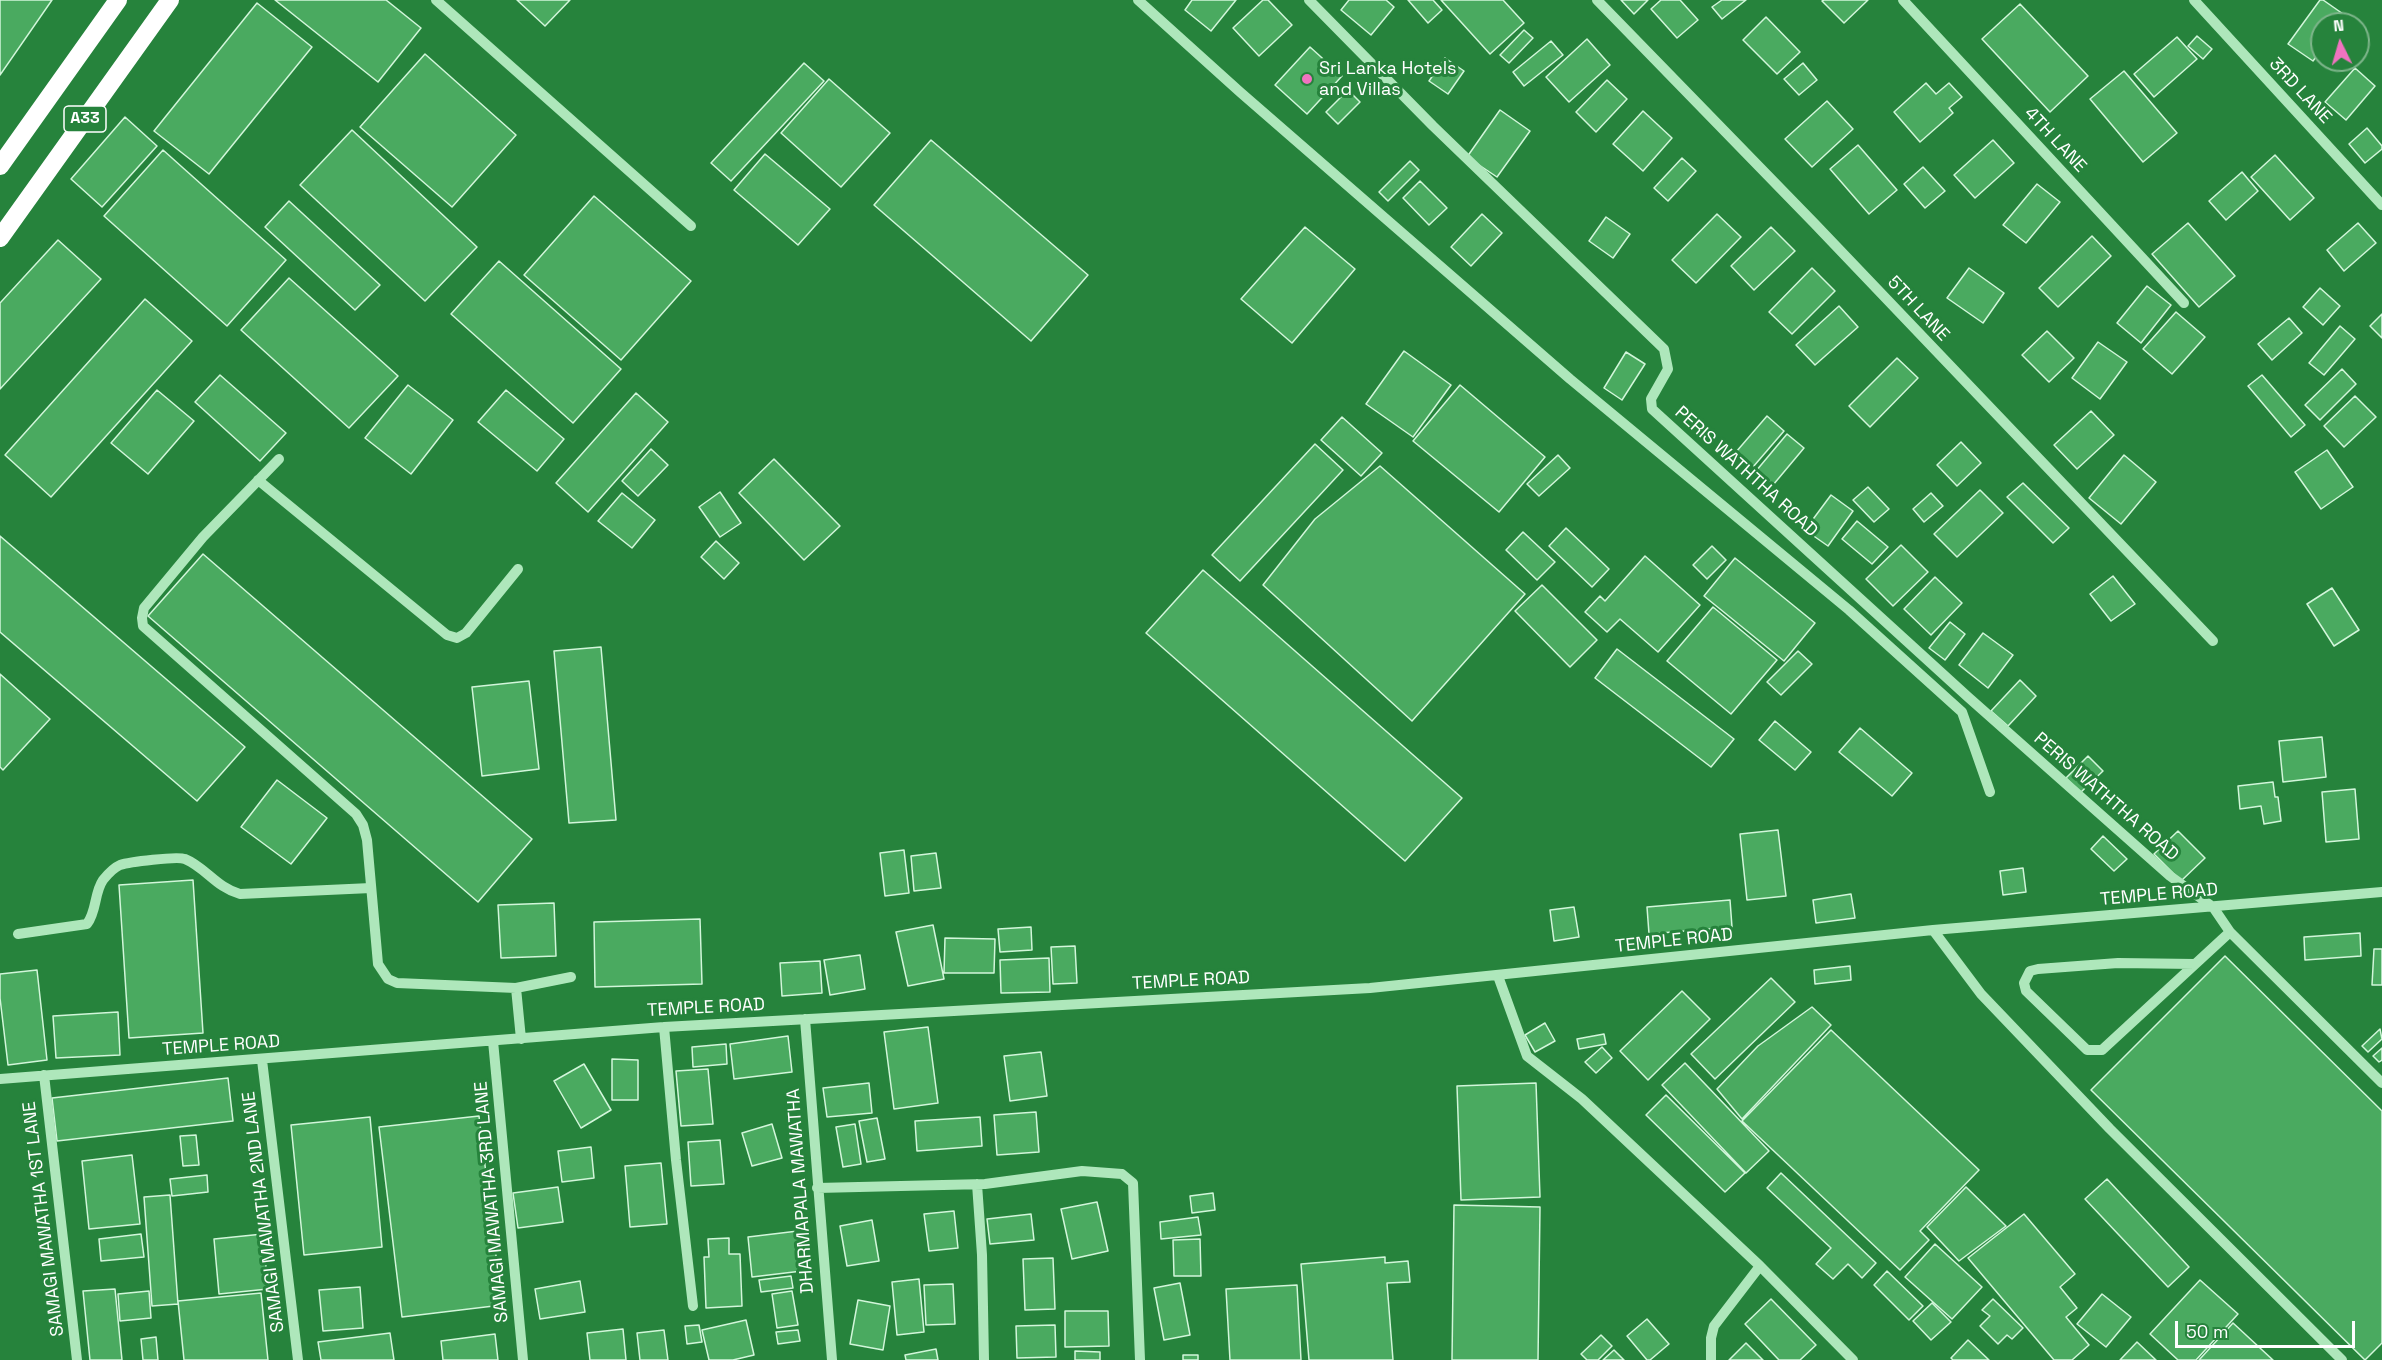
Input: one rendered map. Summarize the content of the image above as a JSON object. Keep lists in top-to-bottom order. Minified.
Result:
{"streets":{"highway":["A33"],"street":["3RD LANE","4TH LANE","5TH LANE","PERIS WATHTHA ROAD","TEMPLE ROAD","DHARMAPALA MAWATHA","SAMAGI MAWATHA 3RD LANE","SAMAGI MAWATHA 2ND LANE","SAMAGI MAWATHA 1ST LANE"]},"crossings":[["PERIS WATHTHA ROAD","TEMPLE ROAD"],["TEMPLE ROAD","DHARMAPALA MAWATHA"],["TEMPLE ROAD","SAMAGI MAWATHA 3RD LANE"],["TEMPLE ROAD","SAMAGI MAWATHA 2ND LANE"],["TEMPLE ROAD","SAMAGI MAWATHA 1ST LANE"]],"places":["Sri Lanka Hotels and Villas"],"scale_bar":"50 m","north":"top"}
